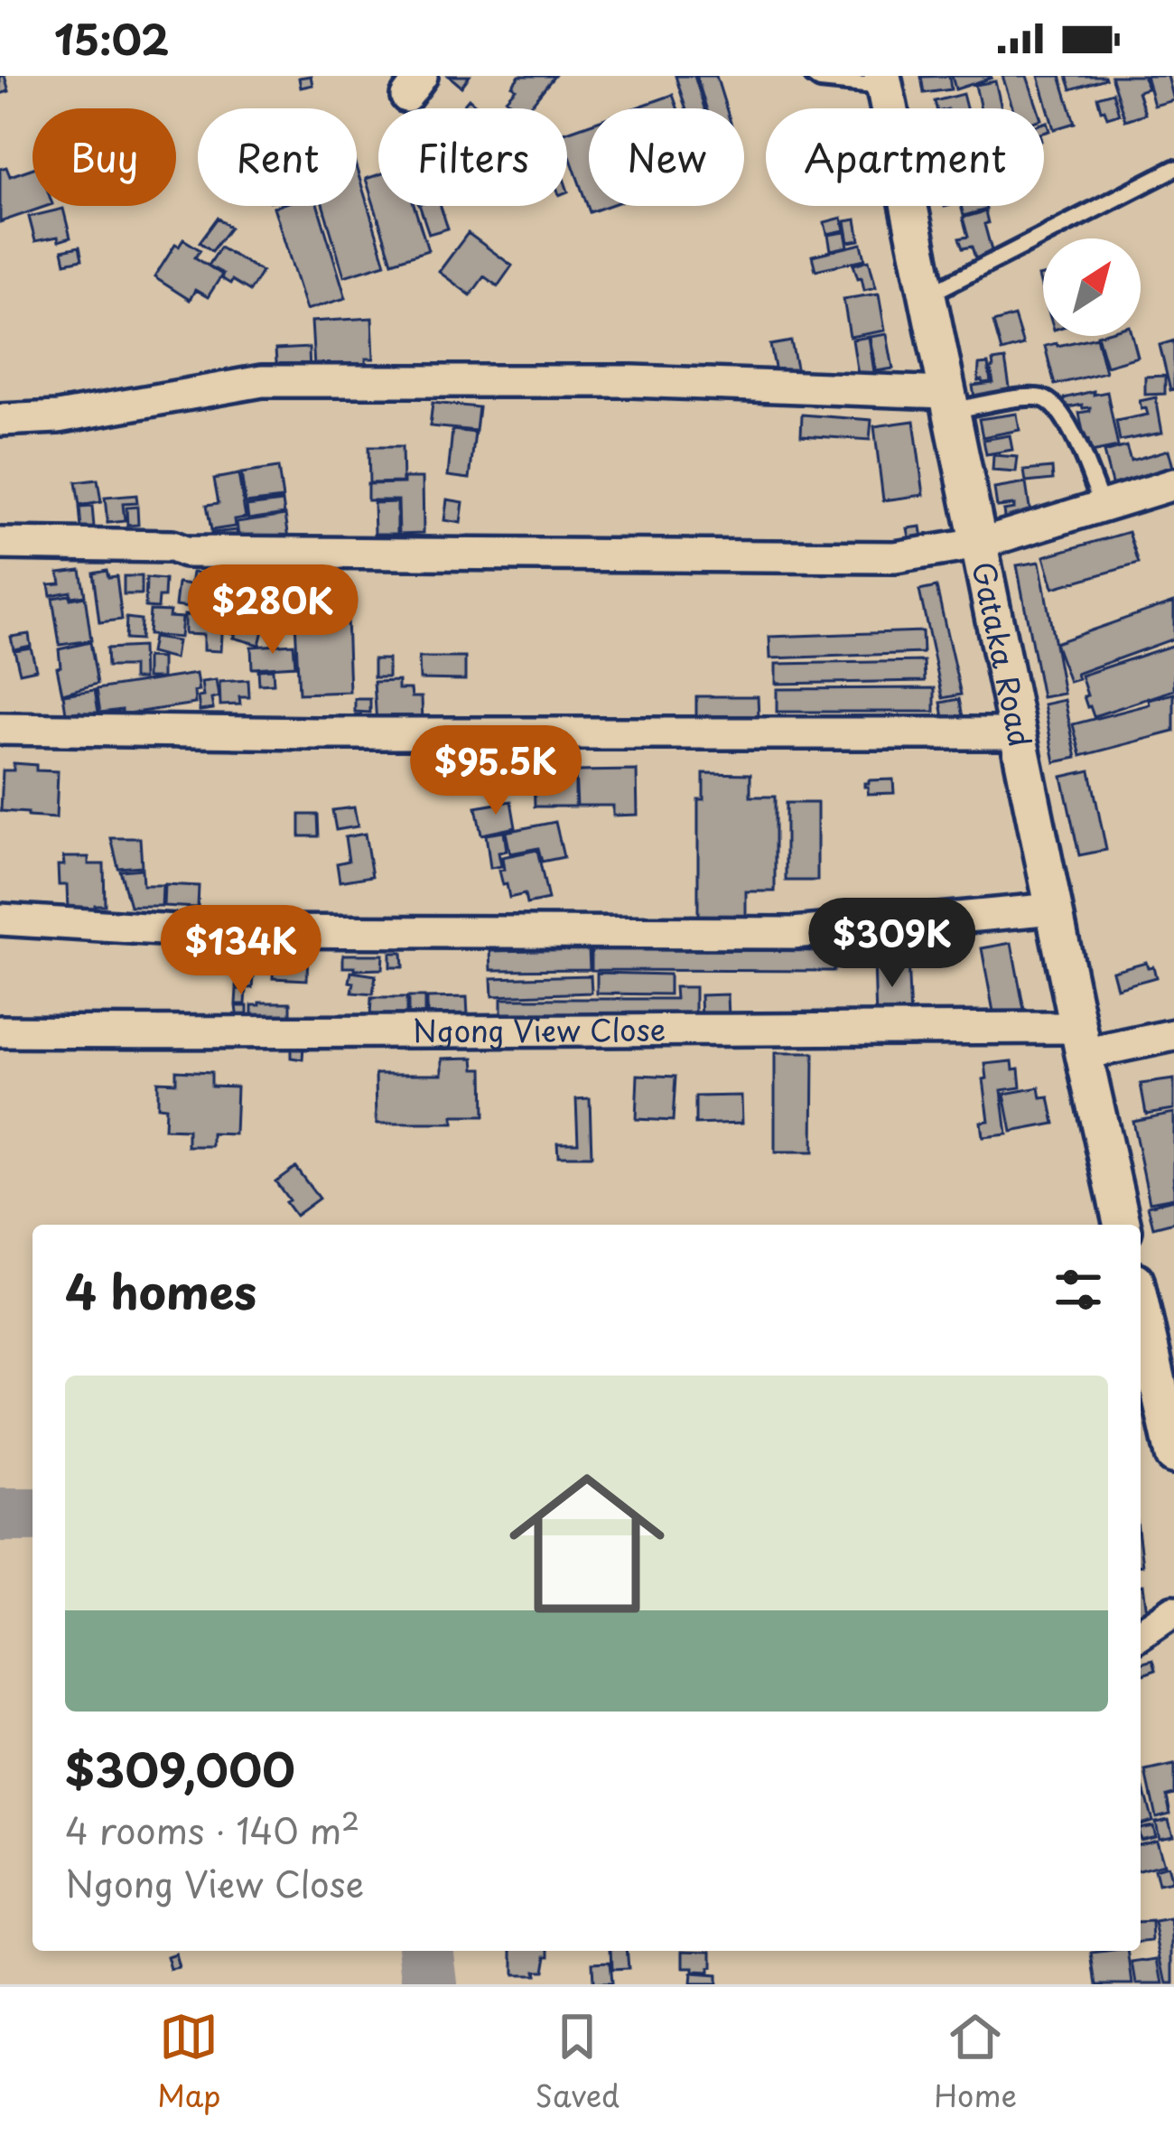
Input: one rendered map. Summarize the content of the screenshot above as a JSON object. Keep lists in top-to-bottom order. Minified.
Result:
{"streets":{"street":["Gataka Road","Ngong View Close"]},"crossings":[["Gataka Road","Ngong View Close"]],"north":"top right","page":{"status":"15:02","chip":["Buy","Rent","Filters","New","Apartment"],"price":["$280K","$95.5K","$309K","$134K"],"heading":"4 homes","list":[{"name":"$309,000","note":"4 rooms · 140 m² · Ngong View Close"}],"tabs":["Map","Saved","Home"]}}
